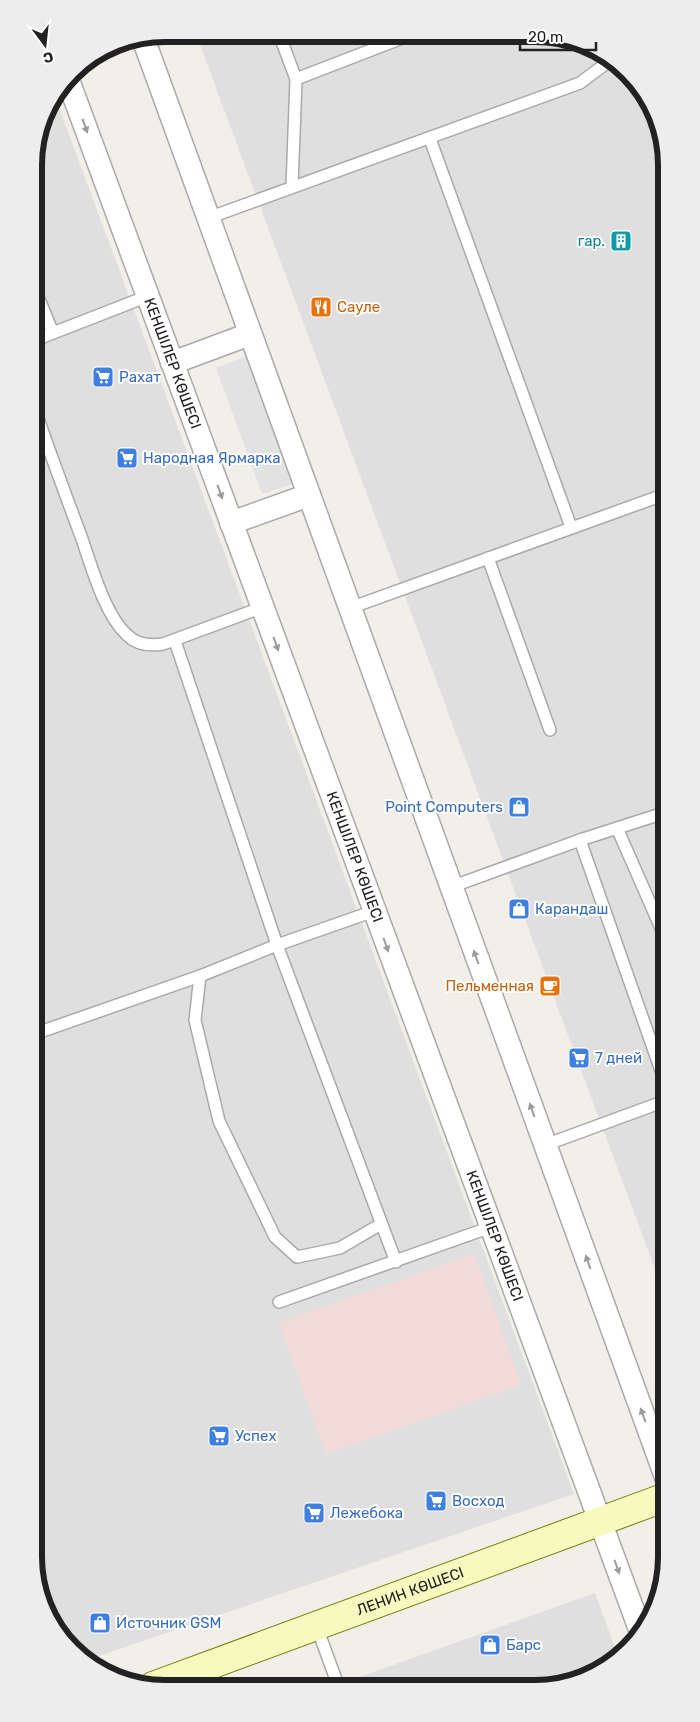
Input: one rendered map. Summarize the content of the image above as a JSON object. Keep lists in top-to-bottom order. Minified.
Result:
{"streets":{"main road":["ЛЕНИН КӨШЕСІ"],"street":["КЕНШІЛЕР КӨШЕСІ"]},"crossings":[["КЕНШІЛЕР КӨШЕСІ","ЛЕНИН КӨШЕСІ"]],"places":{"building":["гар."],"restaurant":["Сауле"],"supermarket":["Рахат","Народная Ярмарка","7 дней","Успех","Восход","Лежебока"],"shop":["Point Computers","Карандаш","Источник GSM","Барс"],"cafe":["Пельменная"]},"scale_bar":"20 m","north":"bottom"}
